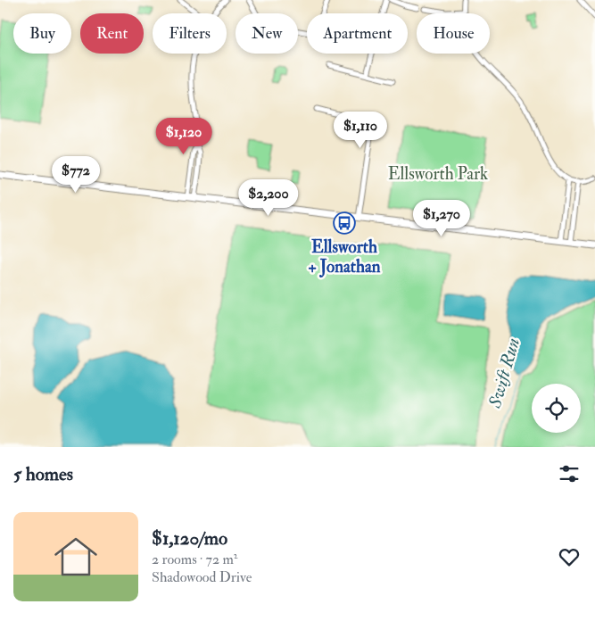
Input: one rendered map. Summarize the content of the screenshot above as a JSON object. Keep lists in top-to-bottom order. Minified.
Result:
{"water":["Swift Run"],"parks":["Ellsworth Park"],"places":{"bus stop":["Ellsworth + Jonathan"]},"page":{"chip":["Buy","Rent","Filters","New","Apartment","House"],"price":["$1,110","$1,120","$772","$2,200","$1,270"],"heading":"5 homes","list":[{"name":"$1,120/mo","note":"2 rooms · 72 m² · Shadowood Drive"}]}}
